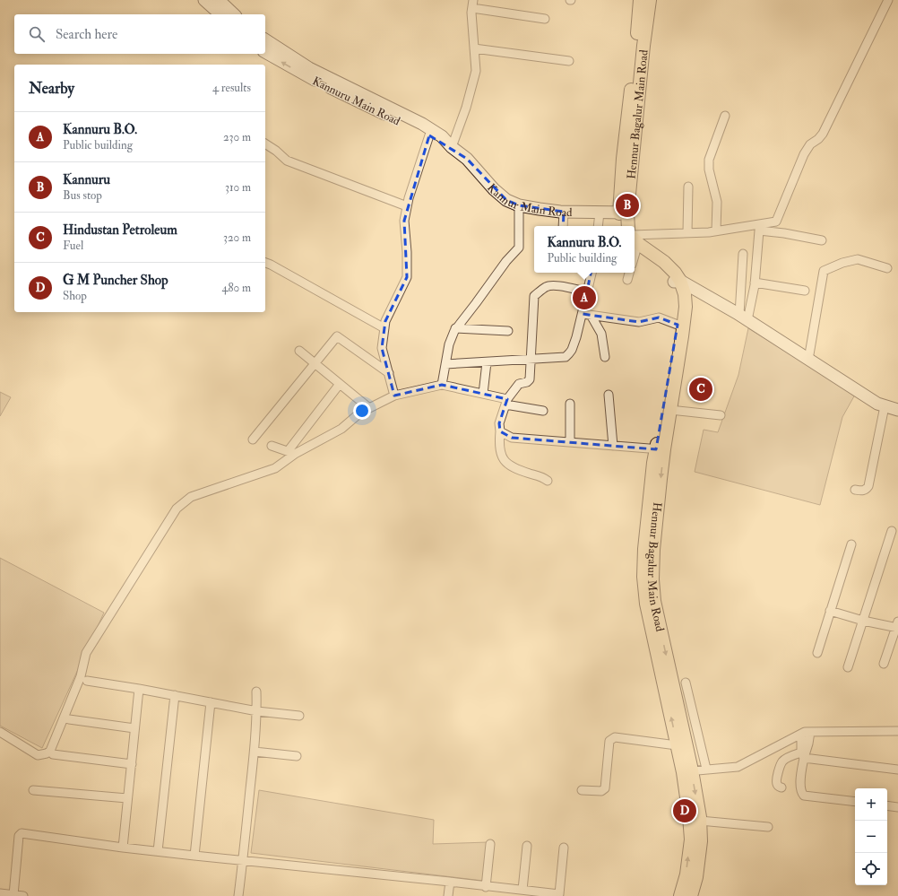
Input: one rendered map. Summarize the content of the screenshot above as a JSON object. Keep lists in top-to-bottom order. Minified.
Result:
{"streets":{"main road":["Kannuru Main Road","Hennur Bagalur Main Road","Kannur Main Road"]},"crossings":[["Kannuru Main Road","Kannur Main Road"],["Hennur Bagalur Main Road","Kannur Main Road"]],"page":{"search":"Search here","heading":["Nearby","4 results"],"list":[{"mark":"A","name":"Kannuru B.O.","note":"Public building","value":"230 m"},{"mark":"B","name":"Kannuru","note":"Bus stop","value":"310 m"},{"mark":"C","name":"Hindustan Petroleum","note":"Fuel","value":"320 m"},{"mark":"D","name":"G M Puncher Shop","note":"Shop","value":"480 m"}],"pins":["B","A","C","D"],"popup":["Kannuru B.O.","Public building"],"map_buttons":["+","−"]}}
